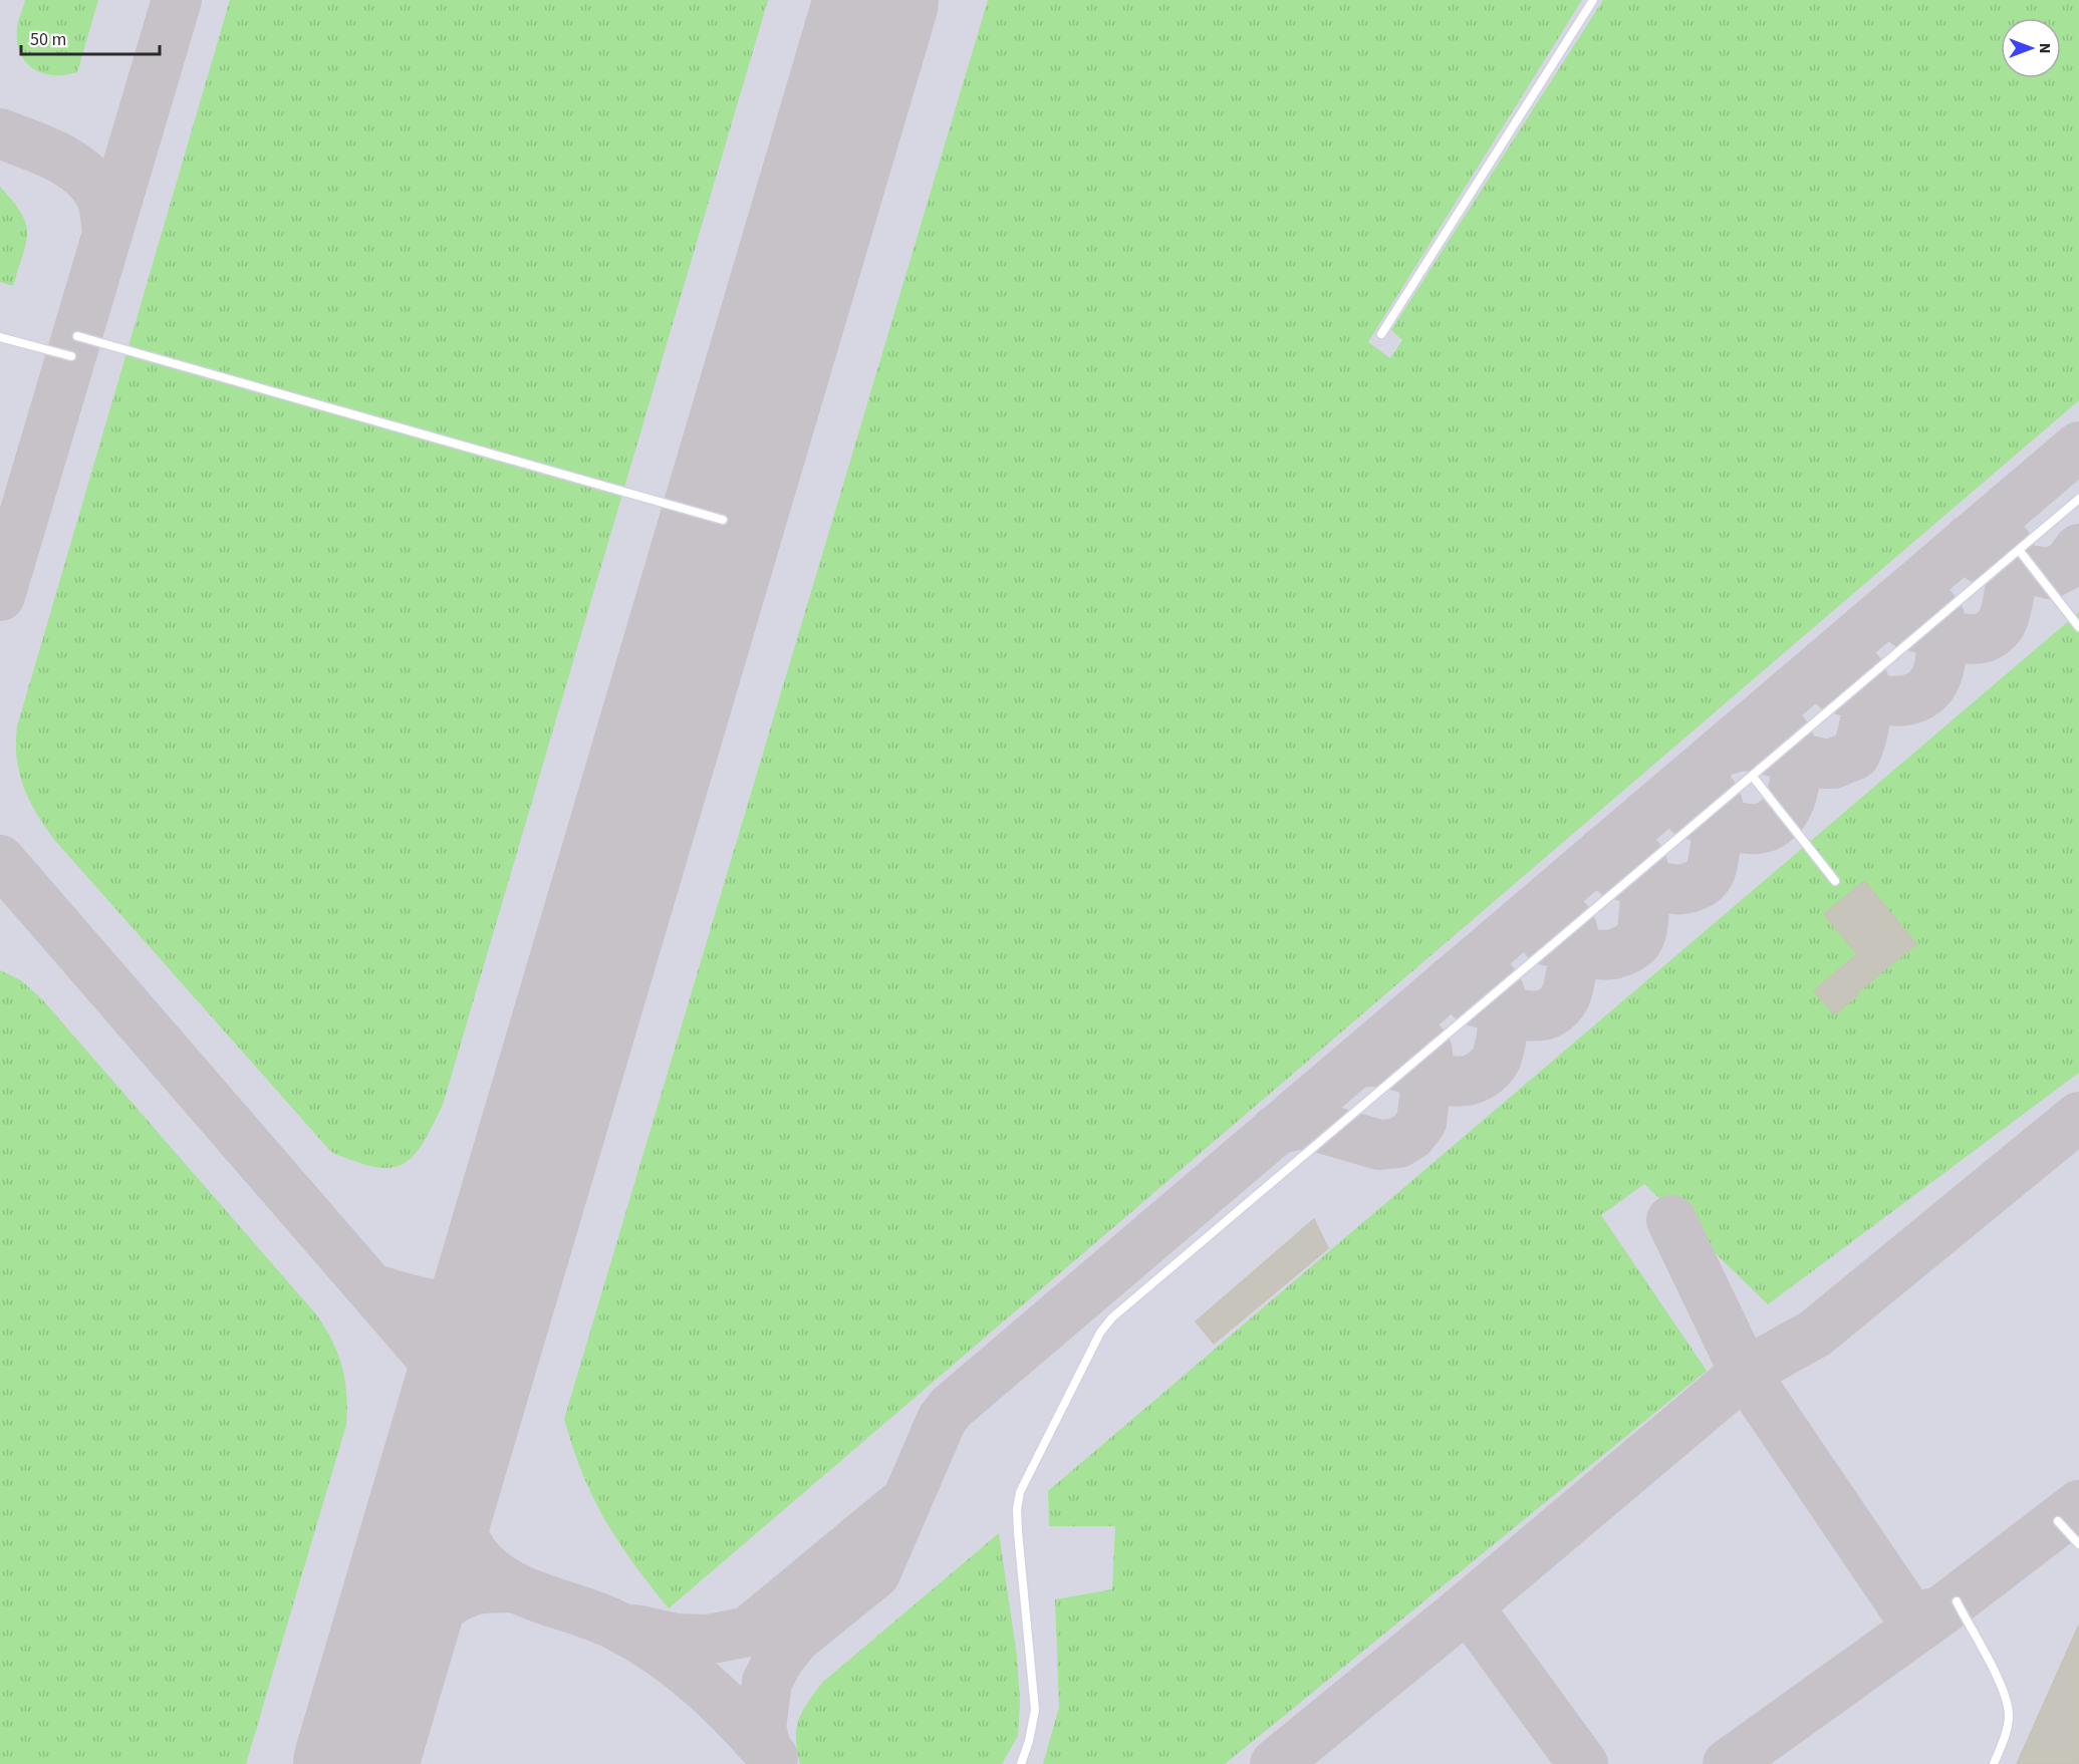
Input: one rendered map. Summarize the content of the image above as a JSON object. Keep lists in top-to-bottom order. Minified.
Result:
{"scale_bar":"50 m","north":"right"}
